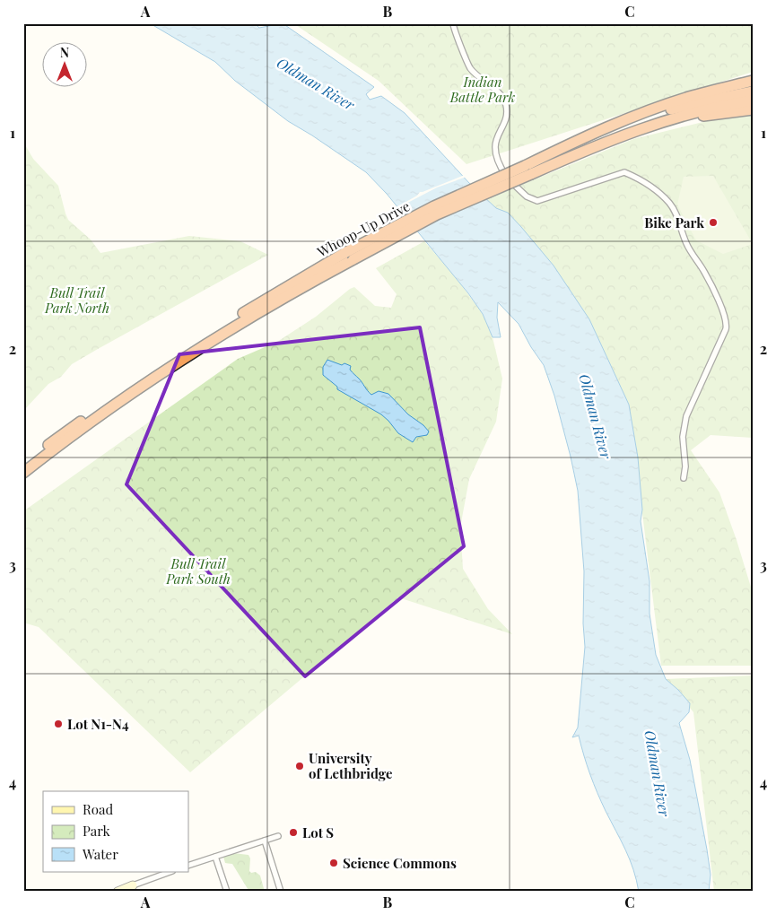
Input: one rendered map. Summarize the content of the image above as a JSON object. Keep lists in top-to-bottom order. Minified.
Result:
{"streets":{"highway":["Whoop-Up Drive"]},"water":["Oldman River"],"parks":["Indian Battle Park","Bull Trail Park North","Bull Trail Park South"],"places":["Bike Park","Lot N1-N4","University of Lethbridge","Lot S","Science Commons"],"legend":["Road","Park","Water"],"north":"top","grid":{"columns":["A","B","C"],"rows":["1","2","3","4"]}}
